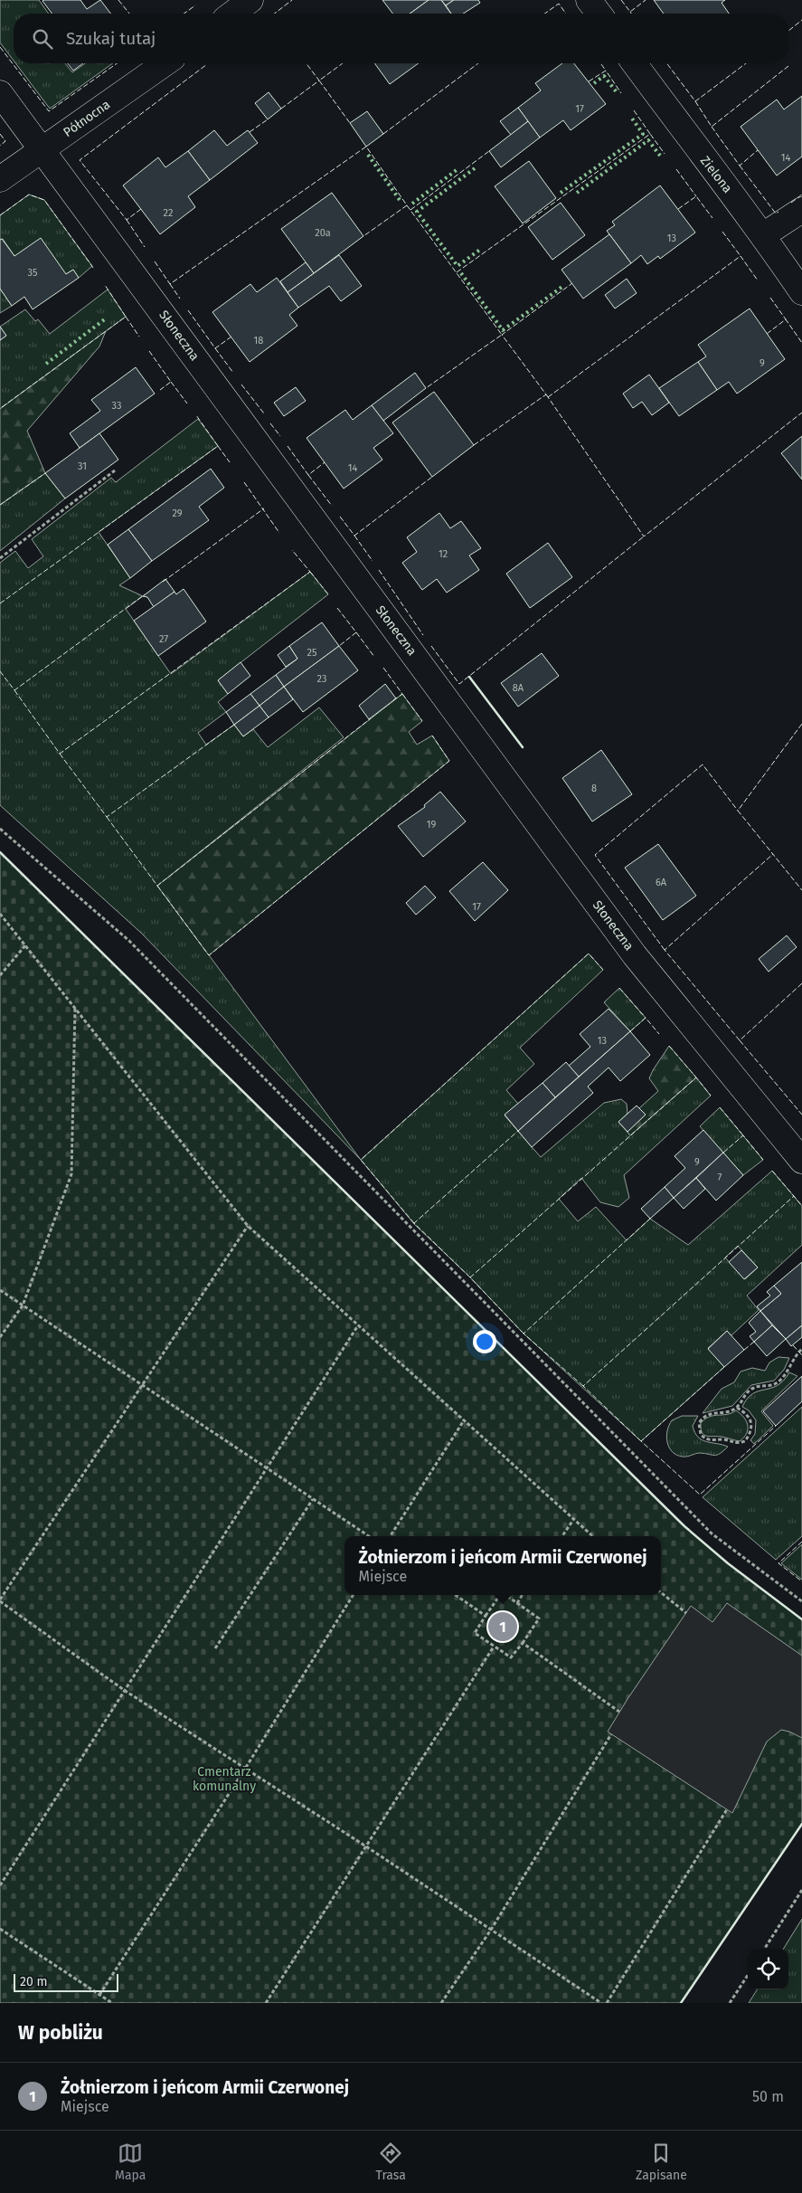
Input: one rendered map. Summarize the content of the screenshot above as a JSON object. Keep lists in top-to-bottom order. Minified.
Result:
{"streets":{"street":["Północna","Zielona","Słoneczna"]},"crossings":[["Północna","Słoneczna"]],"parks":["Cmentarz komunalny"],"house_numbers":["17","14","22","20a","13","35","18","9","33","31","14","29","12","27","25","23","8A","8","19","6A","17","13","9","7"],"scale_bar":"20 m","page":{"search":"Szukaj tutaj","popup":["Żołnierzom i jeńcom Armii Czerwonej","Miejsce"],"pins":"1","scale":"20 m","heading":"W pobliżu","list":[{"mark":"1","name":"Żołnierzom i jeńcom Armii Czerwonej","note":"Miejsce","value":"50 m"}],"nav":["Mapa","Trasa","Zapisane"]}}
